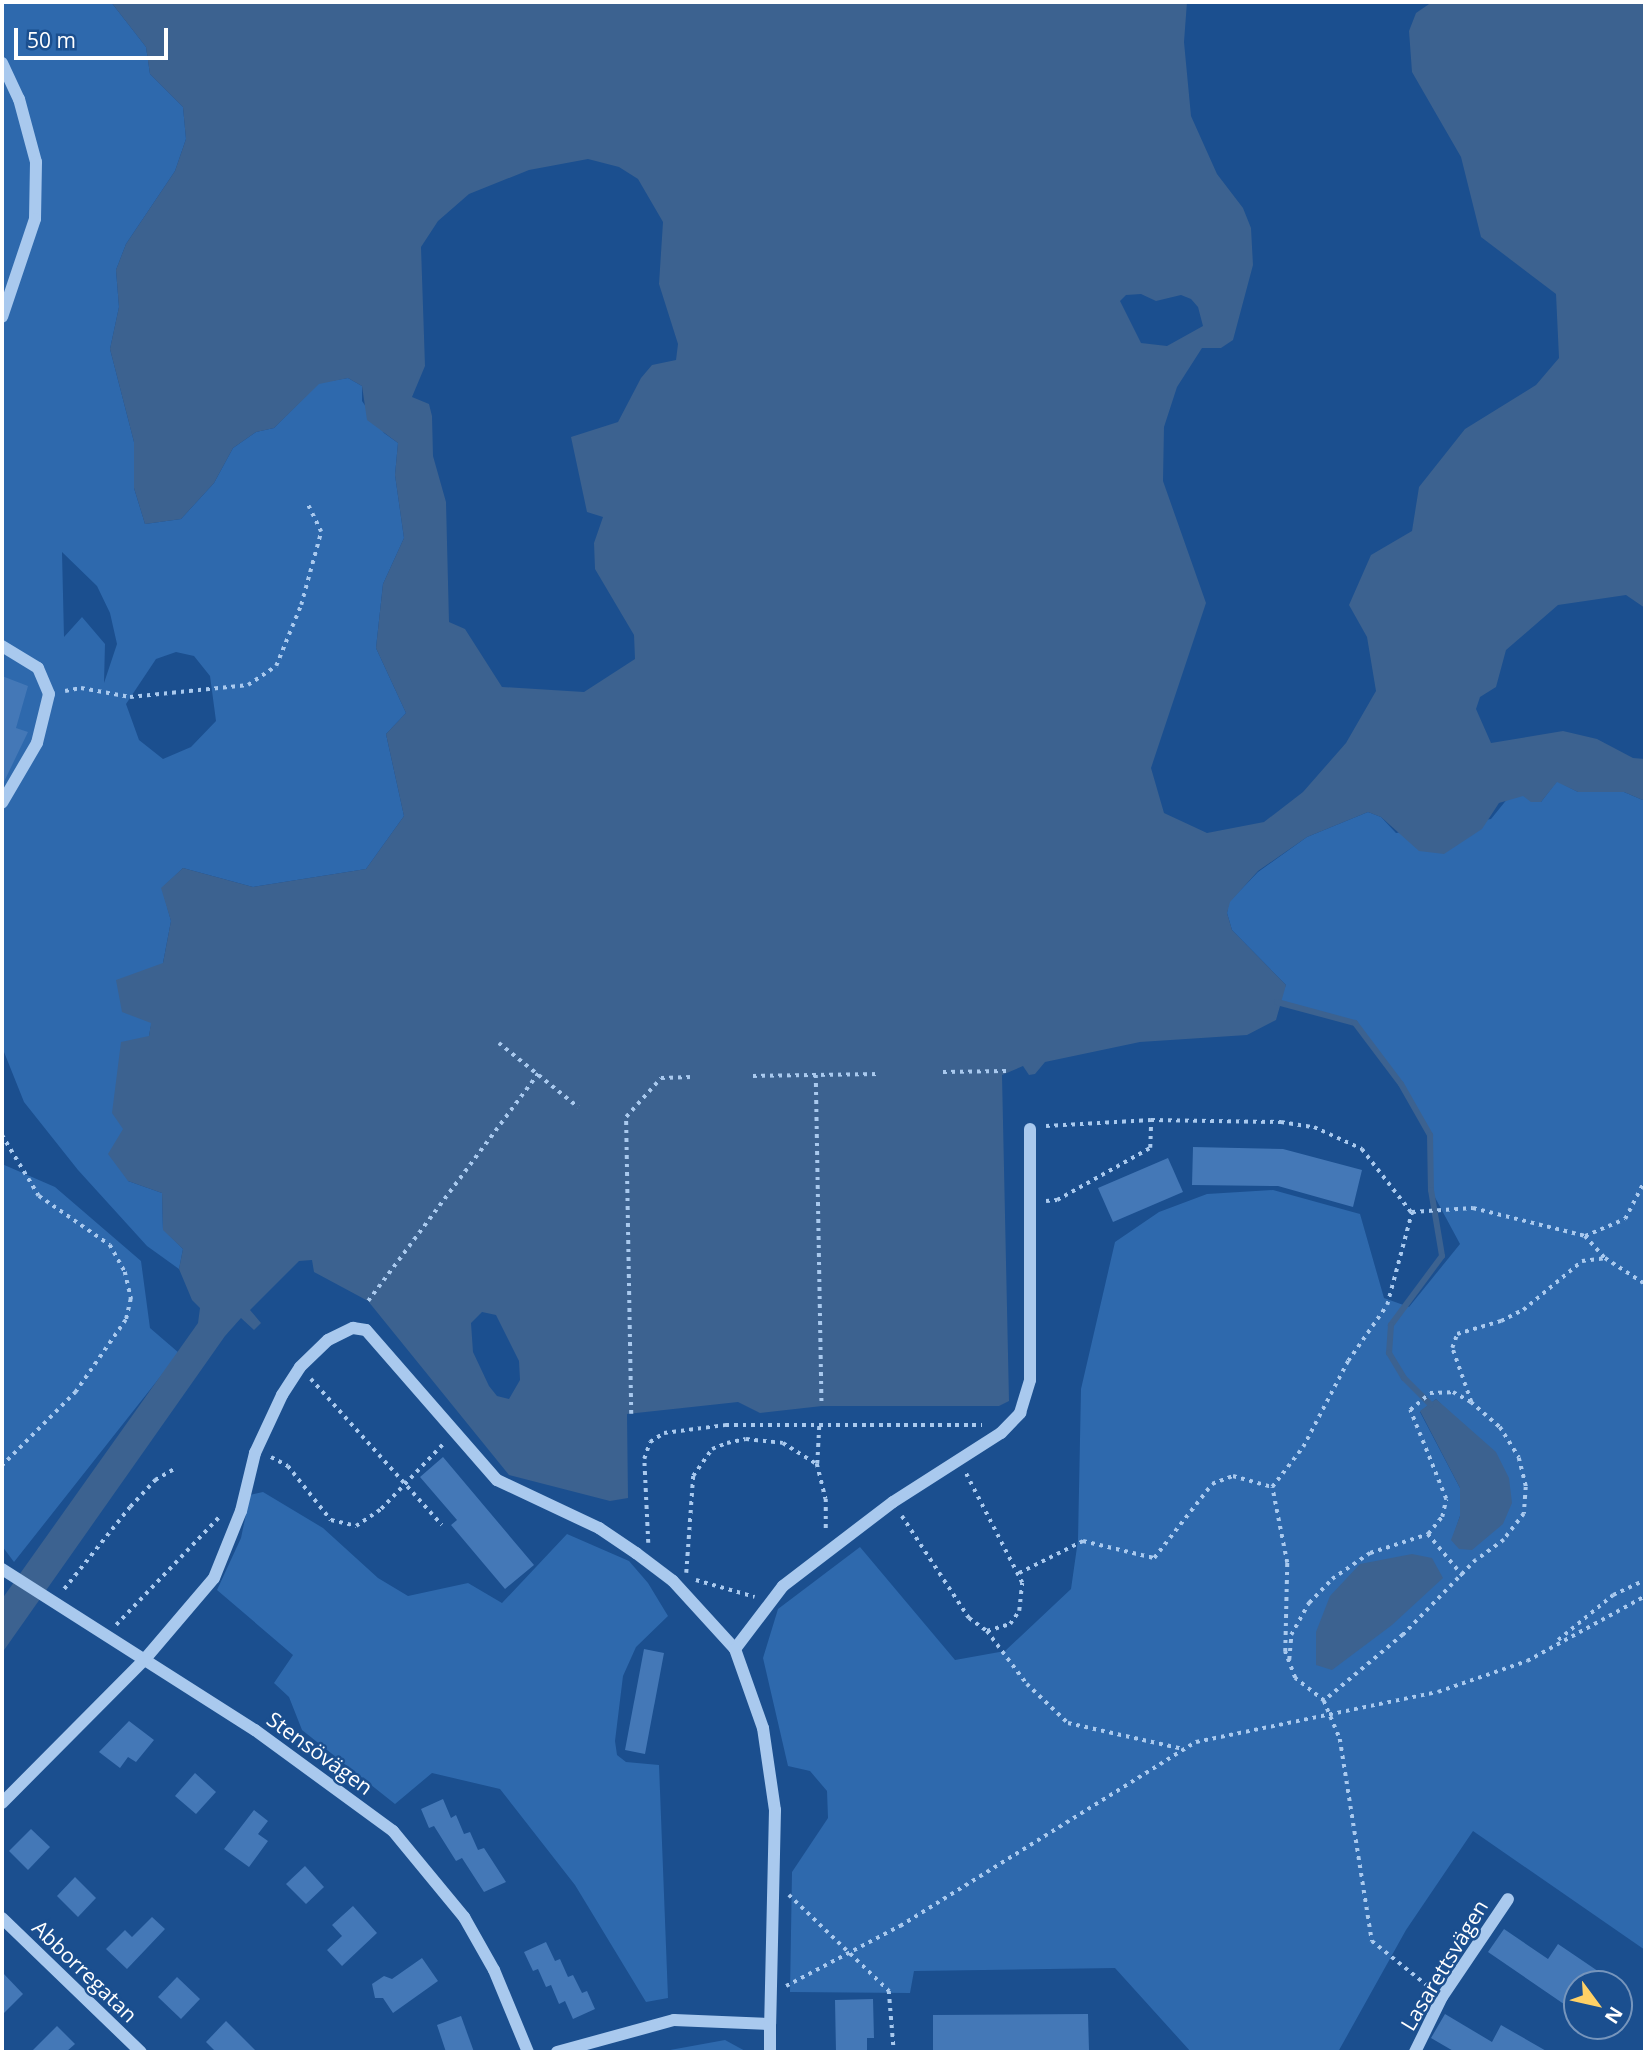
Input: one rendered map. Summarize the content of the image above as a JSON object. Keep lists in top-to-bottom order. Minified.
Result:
{"streets":{"street":["Stensövägen","Lasarettsvägen","Abborregatan"]},"scale_bar":"50 m","north":"bottom right"}
